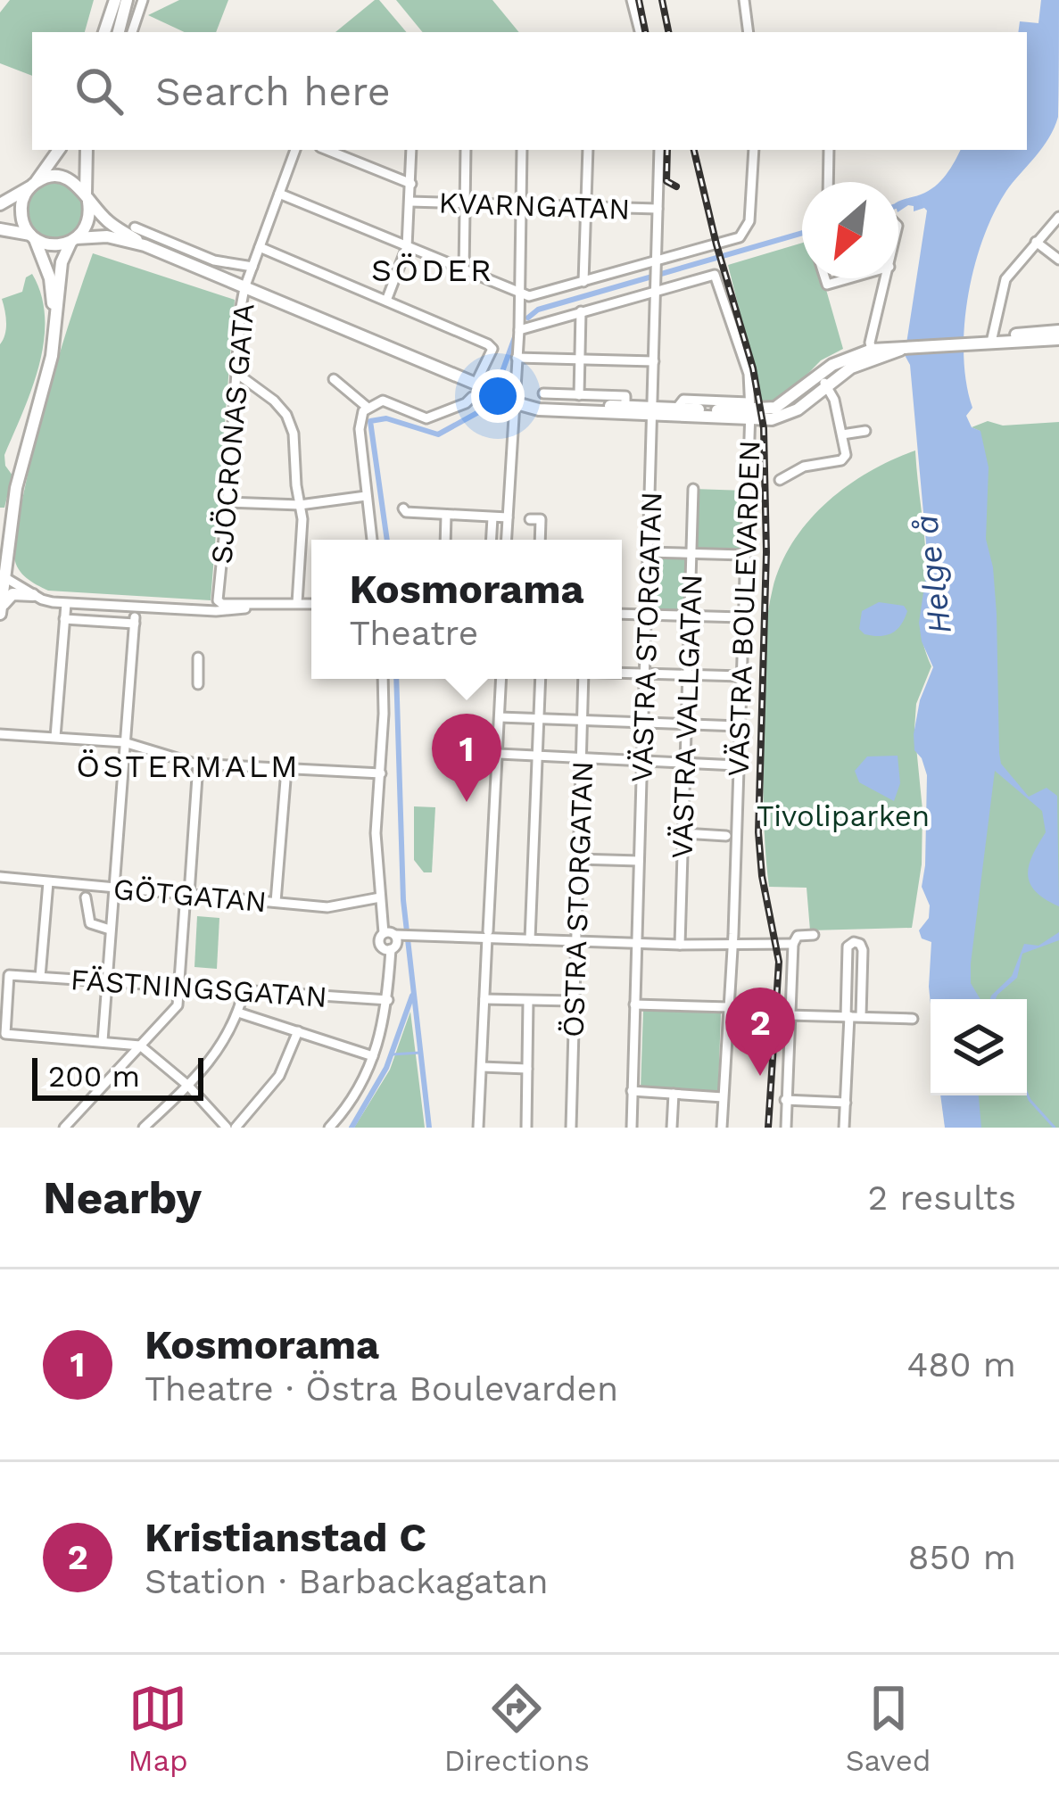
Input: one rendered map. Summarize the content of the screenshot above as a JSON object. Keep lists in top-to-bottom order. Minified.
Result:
{"streets":{"street":["KVARNGATAN","SJÖCRONAS GATA","VÄSTRA BOULEVARDEN","VÄSTRA STORGATAN","VÄSTRA VALLGATAN","GÖTGATAN","ÖSTRA STORGATAN","FÄSTNINGSGATAN"]},"crossings":[["KVARNGATAN","VÄSTRA STORGATAN"],["VÄSTRA BOULEVARDEN","VÄSTRA STORGATAN"]],"districts":["SÖDER","ÖSTERMALM"],"water":["Helge å"],"parks":["Tivoliparken"],"scale_bar":"200 m","north":"bottom left","page":{"search":"Search here","popup":["Kosmorama","Theatre"],"pins":["1","2"],"scale":"200 m","heading":["Nearby","2 results"],"list":[{"mark":"1","name":"Kosmorama","note":"Theatre · Östra Boulevarden","value":"480 m"},{"mark":"2","name":"Kristianstad C","note":"Station · Barbackagatan","value":"850 m"}],"nav":["Map","Directions","Saved"]}}
